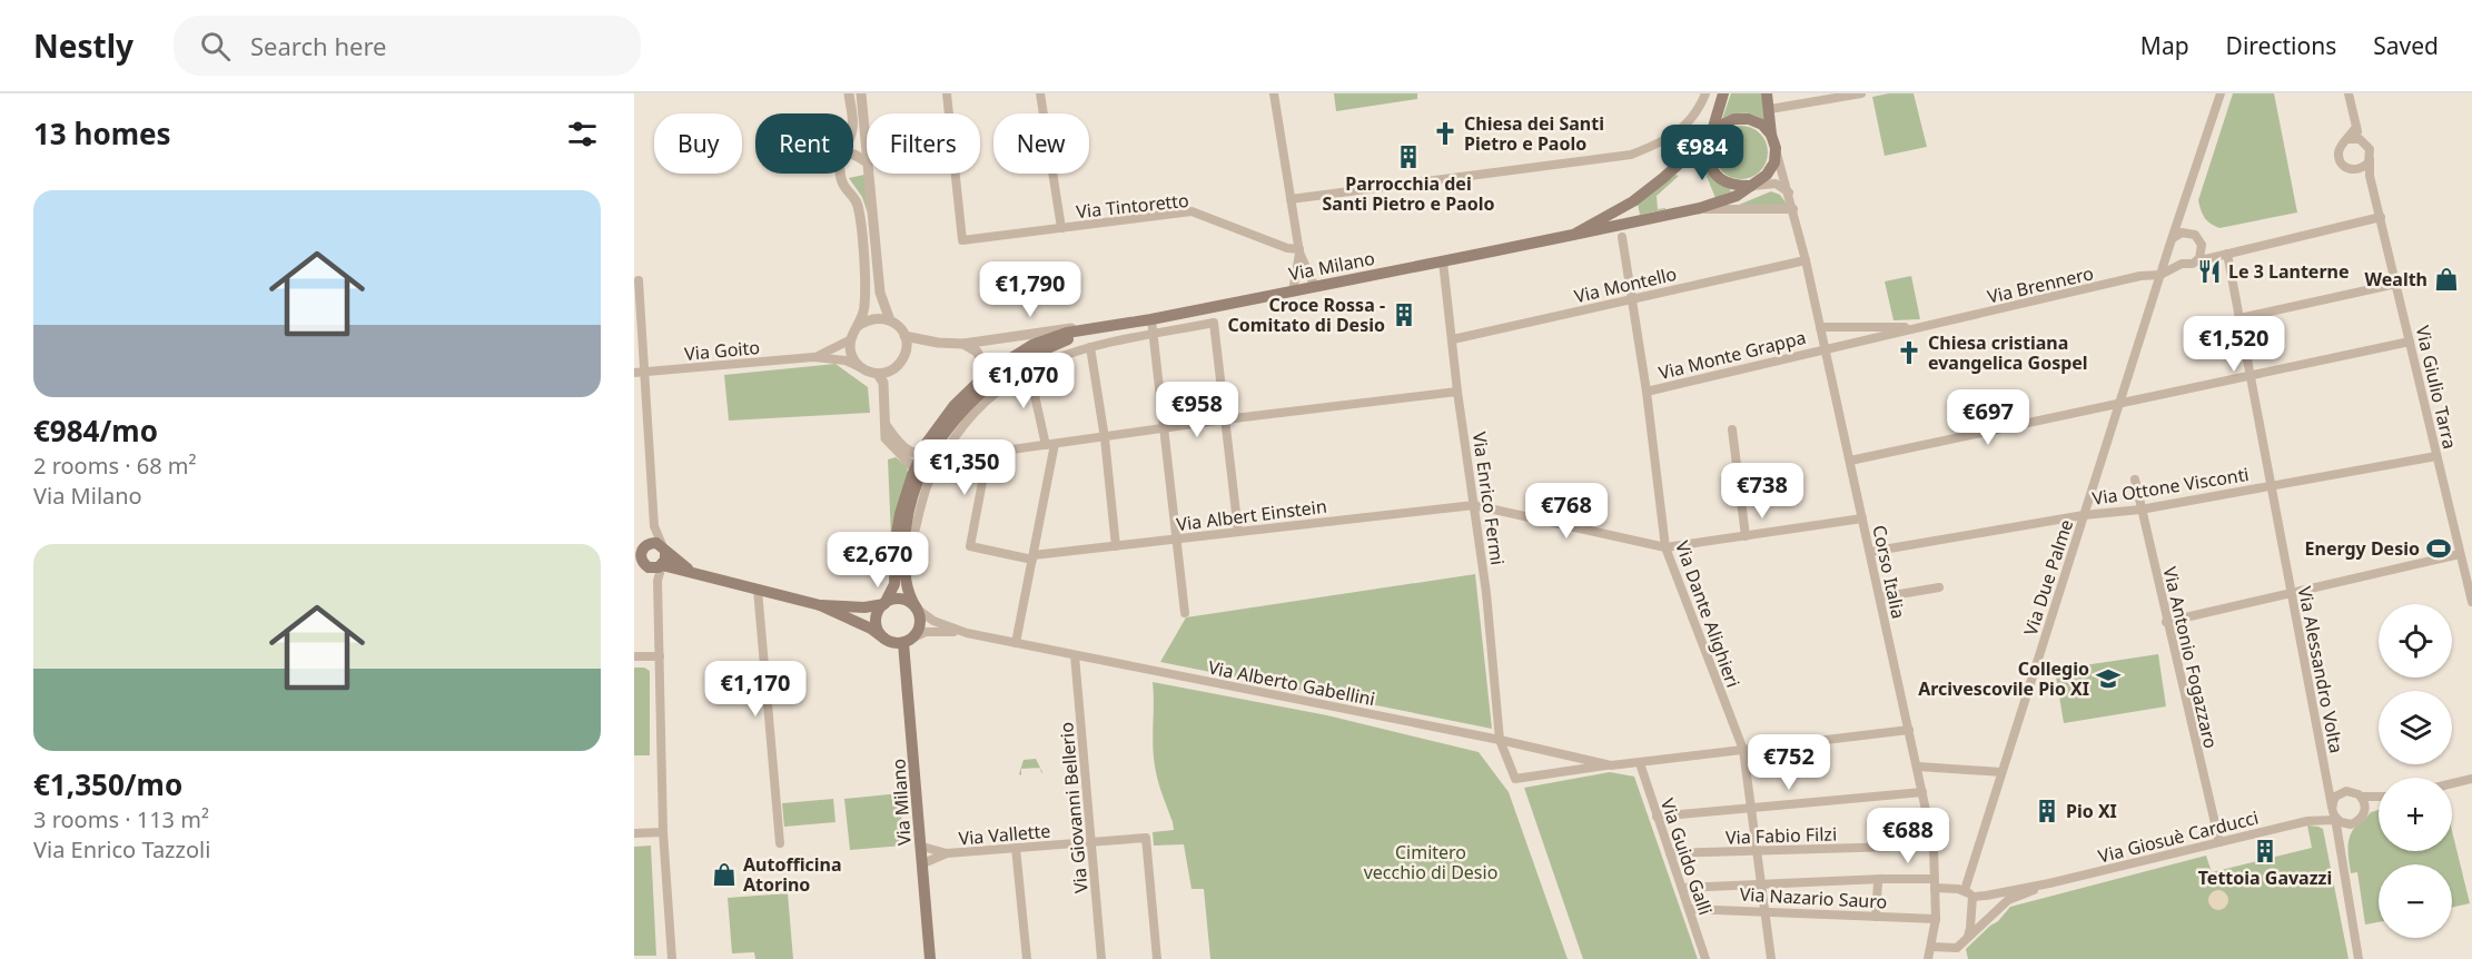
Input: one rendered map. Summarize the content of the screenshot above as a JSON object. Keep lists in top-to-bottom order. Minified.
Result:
{"streets":{"main road":["Via Milano"],"street":["Via Tintoretto","Via Montello","Via Brennero","Via Goito","Via Monte Grappa","Via Giulio Tarra","Via Ottone Visconti","Via Enrico Fermi","Via Albert Einstein","Corso Italia","Via Due Palme","Via Dante Alighieri","Via Antonio Fogazzaro","Via Alessandro Volta","Via Alberto Gabellini","Via Giovanni Bellerio","Via Vallette","Via Fabio Filzi","Via Giosuè Carducci","Via Guido Galli","Via Nazario Sauro"]},"crossings":[["Via Milano","Via Goito"],["Via Milano","Via Enrico Fermi"],["Via Milano","Corso Italia"],["Via Milano","Via Alberto Gabellini"],["Via Milano","Via Vallette"],["Via Montello","Via Enrico Fermi"],["Via Montello","Corso Italia"],["Via Montello","Via Dante Alighieri"],["Via Brennero","Via Monte Grappa"],["Via Brennero","Corso Italia"],["Via Brennero","Via Due Palme"],["Via Monte Grappa","Corso Italia"],["Via Monte Grappa","Via Dante Alighieri"],["Via Giulio Tarra","Via Ottone Visconti"],["Via Ottone Visconti","Corso Italia"],["Via Ottone Visconti","Via Due Palme"],["Via Ottone Visconti","Via Antonio Fogazzaro"],["Via Ottone Visconti","Via Alessandro Volta"],["Via Enrico Fermi","Via Albert Einstein"],["Via Enrico Fermi","Via Alberto Gabellini"],["Via Albert Einstein","Via Dante Alighieri"],["Corso Italia","Via Alberto Gabellini"],["Corso Italia","Via Fabio Filzi"],["Corso Italia","Via Giosuè Carducci"],["Corso Italia","Via Nazario Sauro"],["Via Due Palme","Via Giosuè Carducci"],["Via Dante Alighieri","Via Alberto Gabellini"],["Via Dante Alighieri","Via Fabio Filzi"],["Via Dante Alighieri","Via Giosuè Carducci"],["Via Dante Alighieri","Via Nazario Sauro"],["Via Antonio Fogazzaro","Via Giosuè Carducci"],["Via Alessandro Volta","Via Giosuè Carducci"],["Via Alberto Gabellini","Via Giovanni Bellerio"],["Via Alberto Gabellini","Via Guido Galli"],["Via Giovanni Bellerio","Via Vallette"],["Via Fabio Filzi","Via Guido Galli"],["Via Giosuè Carducci","Via Guido Galli"],["Via Guido Galli","Via Nazario Sauro"]],"parks":["Cimitero vecchio di Desio"],"places":{"church":["Chiesa dei Santi Pietro e Paolo","Chiesa cristiana evangelica Gospel"],"building":["Parrocchia dei Santi Pietro e Paolo","Croce Rossa - Comitato di Desio","Pio XI","Tettoia Gavazzi"],"restaurant":["Le 3 Lanterne"],"shop":["Wealth","Autofficina Atorino"],"sports":["Energy Desio"],"school or university":["Collegio Arcivescovile Pio XI"]},"page":{"header":"Nestly","search":"Search here","nav":["Map","Directions","Saved"],"heading":"13 homes","chip":["Buy","Rent","Filters","New"],"price":["€984","€1,790","€1,520","€1,070","€958","€697","€1,350","€738","€768","€2,670","€1,170","€752","€688"],"list":[{"name":"€984/mo","note":"2 rooms · 68 m² · Via Milano"},{"name":"€1,350/mo","note":"3 rooms · 113 m² · Via Enrico Tazzoli"}],"map_buttons":["+","−"]}}
